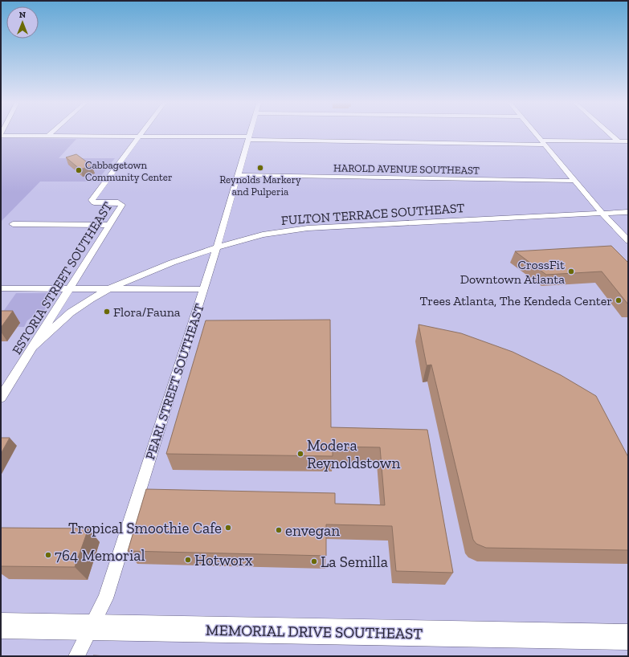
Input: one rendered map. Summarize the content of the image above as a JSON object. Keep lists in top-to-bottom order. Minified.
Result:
{"streets":{"main road":["MEMORIAL DRIVE SOUTHEAST"],"street":["HAROLD AVENUE SOUTHEAST","FULTON TERRACE SOUTHEAST","ESTORIA STREET SOUTHEAST","PEARL STREET SOUTHEAST"]},"crossings":[["HAROLD AVENUE SOUTHEAST","PEARL STREET SOUTHEAST"],["FULTON TERRACE SOUTHEAST","ESTORIA STREET SOUTHEAST"],["FULTON TERRACE SOUTHEAST","PEARL STREET SOUTHEAST"],["PEARL STREET SOUTHEAST","MEMORIAL DRIVE SOUTHEAST"]],"places":["Reynolds Markery and Pulperia","Cabbagetown Community Center","CrossFit Downtown Atlanta","Trees Atlanta, The Kendeda Center","Flora/Fauna","Modera Reynoldstown","Tropical Smoothie Cafe","envegan","764 Memorial","Hotworx","La Semilla"],"north":"top"}
